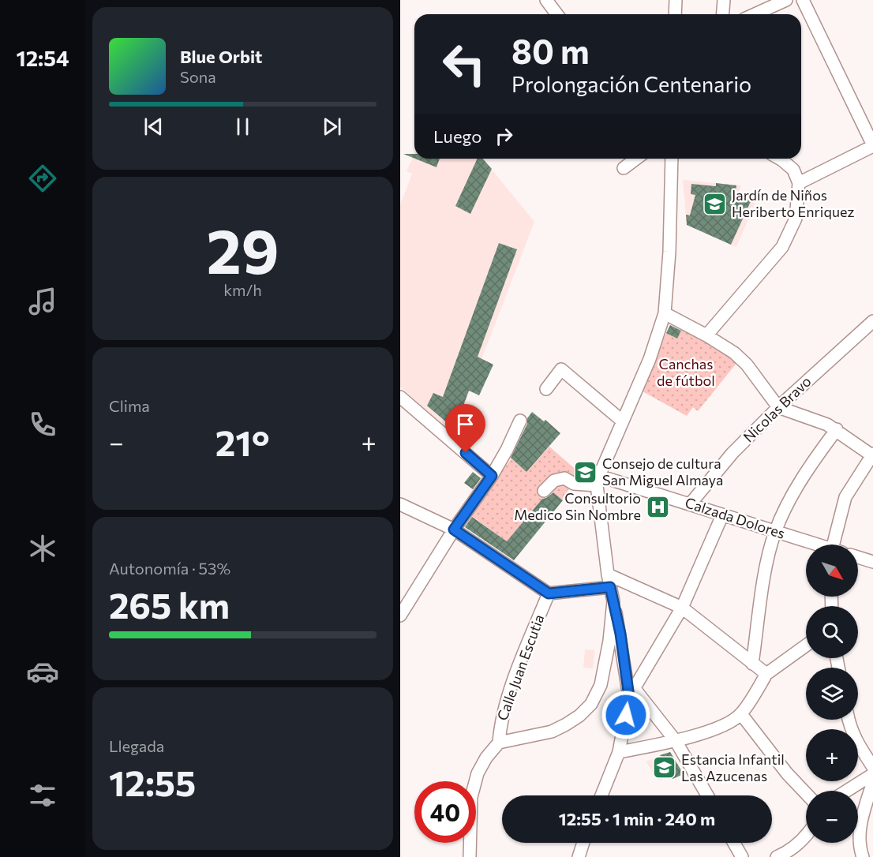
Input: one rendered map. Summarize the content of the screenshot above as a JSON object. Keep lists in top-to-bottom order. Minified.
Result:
{"streets":{"street":["Nicolas Bravo","Calzada Dolores","Calle Juan Escutia"]},"crossings":[["Nicolas Bravo","Calzada Dolores"]],"parks":["Canchas de fútbol"],"places":{"school or university":["Jardín de Niños Heriberto Enriquez","Consejo de cultura San Miguel Almaya","Estancia Infantil Las Azucenas"],"hospital":["Consultorio Medico Sin Nombre"]},"north":"bottom right","page":{"tabs":"12:54","turn":["80 m","Prolongación Centenario"],"song":["Blue Orbit","Sona"],"then":"Luego","tile":[["29","km/h"],"Clima",["Autonomía · 53%","265 km"],["Llegada","12:55"]],"heat":["−","21°","+"],"map_buttons":["+","−"],"limit":"40","trip":"12:55 · 1 min · 240 m"}}
